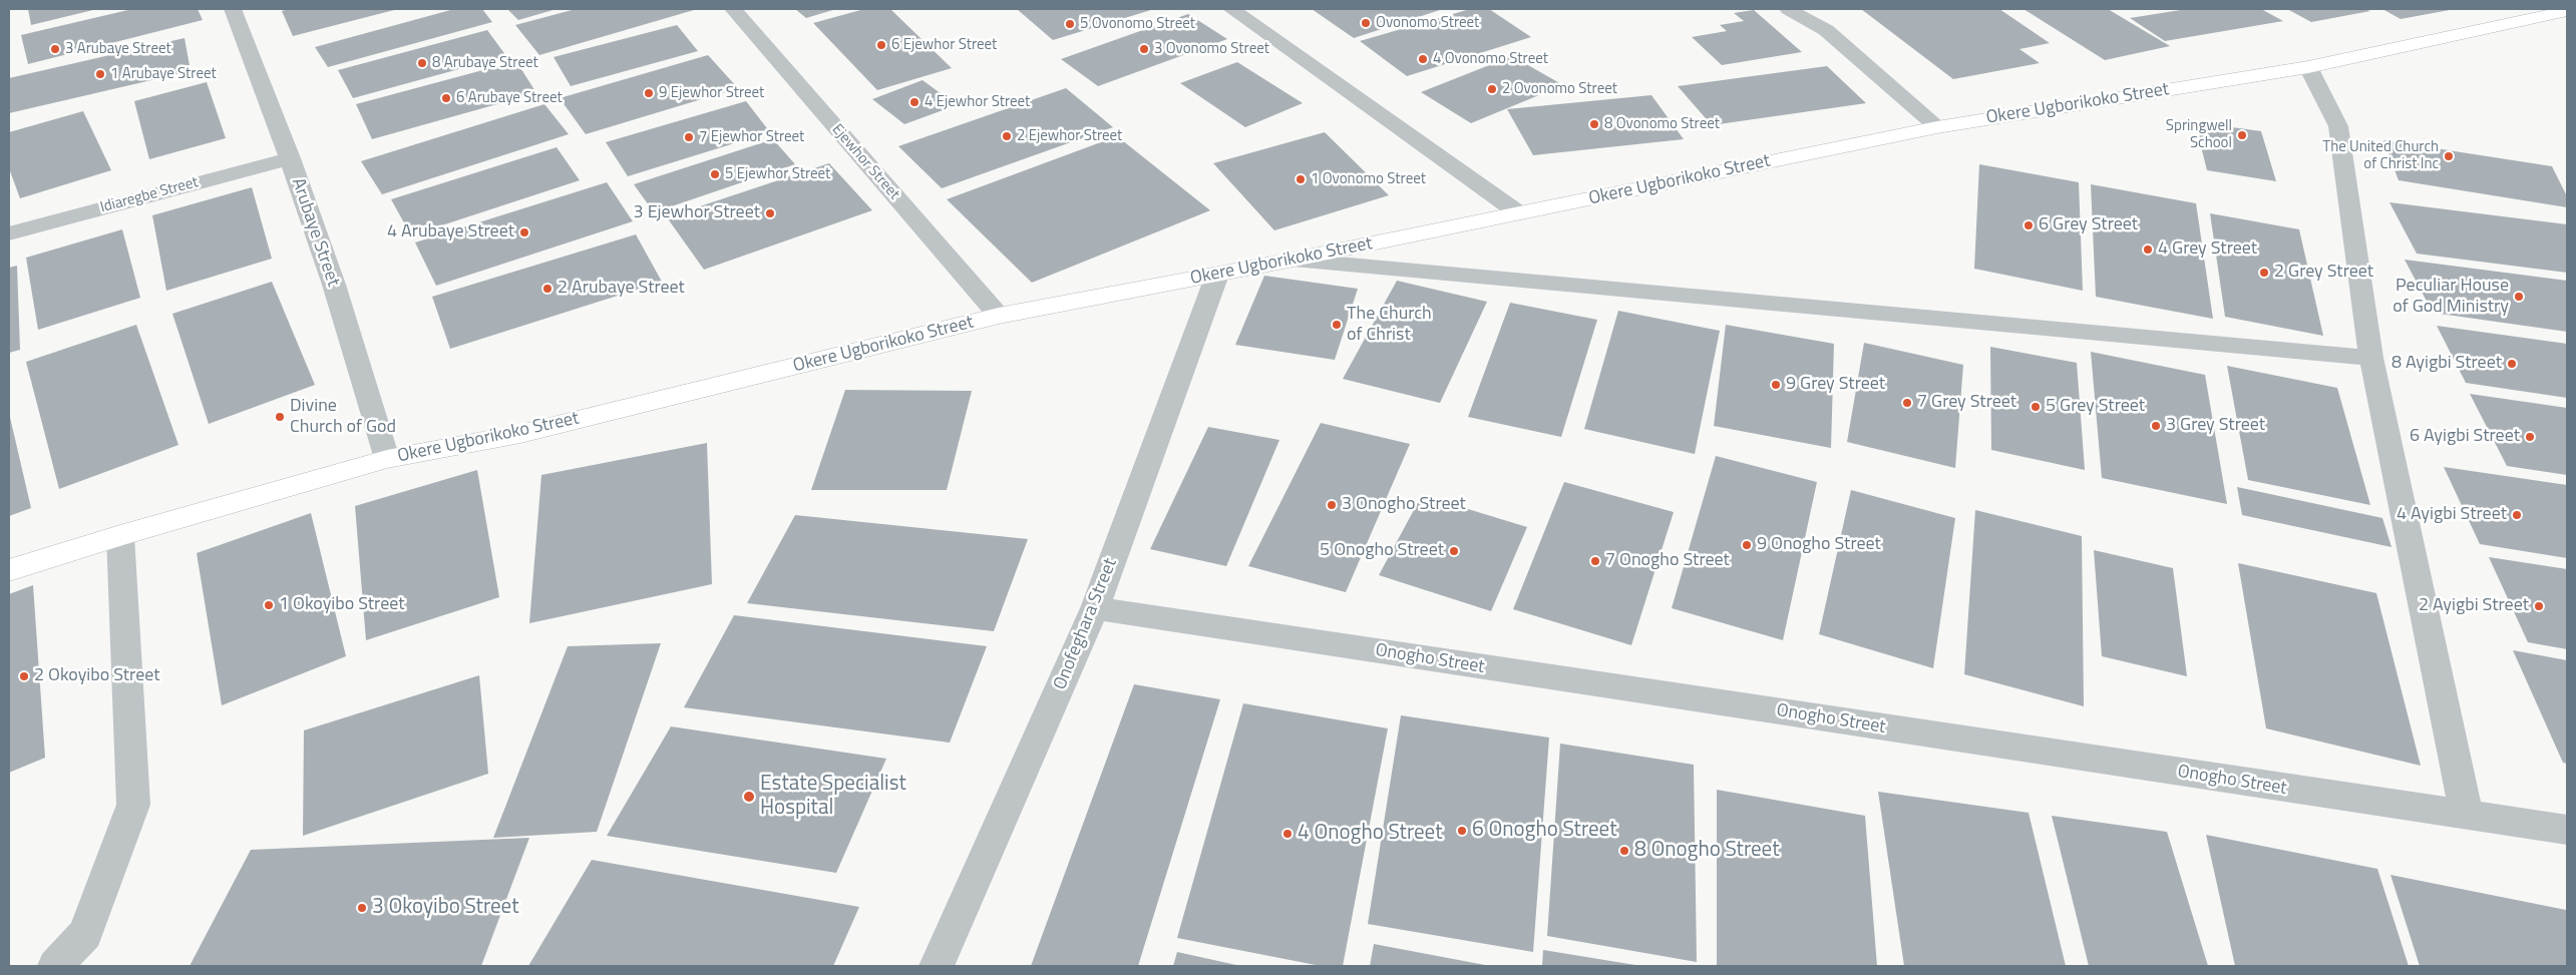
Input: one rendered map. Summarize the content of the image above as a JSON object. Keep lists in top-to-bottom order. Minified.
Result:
{"streets":{"street":["Okere Ugborikoko Street","Ejewhor Street","Idiaregbe Street","Arubaye Street","Onofeghara Street","Onogho Street"]},"crossings":[["Okere Ugborikoko Street","Ejewhor Street"],["Okere Ugborikoko Street","Arubaye Street"],["Okere Ugborikoko Street","Onofeghara Street"],["Idiaregbe Street","Arubaye Street"],["Onofeghara Street","Onogho Street"]],"places":["Ovonomo Street","5 Ovonomo Street","6 Ejewhor Street","3 Arubaye Street","3 Ovonomo Street","4 Ovonomo Street","8 Arubaye Street","1 Arubaye Street","2 Ovonomo Street","9 Ejewhor Street","6 Arubaye Street","4 Ejewhor Street","8 Ovonomo Street","Springwell School","2 Ejewhor Street","7 Ejewhor Street","The United Church of Christ Inc","5 Ejewhor Street","1 Ovonomo Street","3 Ejewhor Street","6 Grey Street","4 Arubaye Street","4 Grey Street","2 Grey Street","2 Arubaye Street","Peculiar House of God Ministry","The Church of Christ","8 Ayigbi Street","9 Grey Street","7 Grey Street","5 Grey Street","Divine Church of God","3 Grey Street","6 Ayigbi Street","3 Onogho Street","4 Ayigbi Street","9 Onogho Street","5 Onogho Street","7 Onogho Street","1 Okoyibo Street","2 Ayigbi Street","2 Okoyibo Street","Estate Specialist Hospital","6 Onogho Street","4 Onogho Street","8 Onogho Street","3 Okoyibo Street"]}
